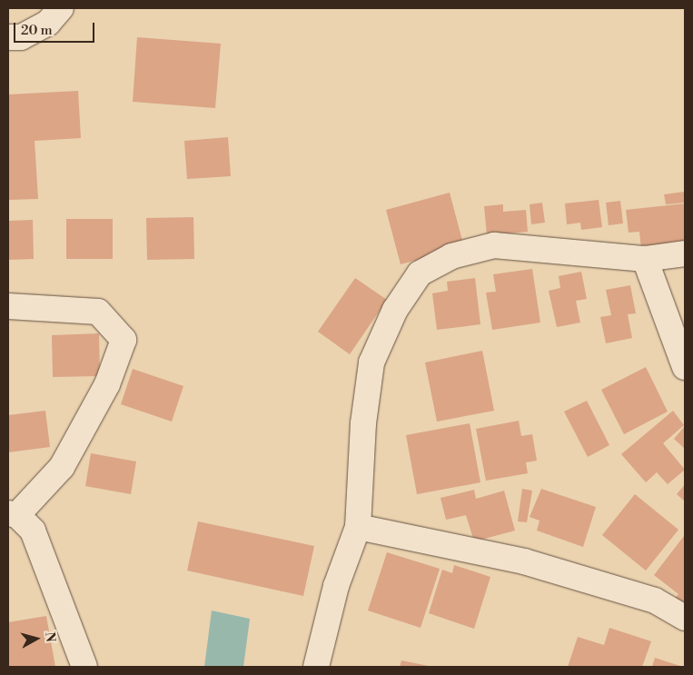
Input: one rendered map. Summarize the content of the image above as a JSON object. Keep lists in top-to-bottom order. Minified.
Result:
{"scale_bar":"20 m","north":"right"}
